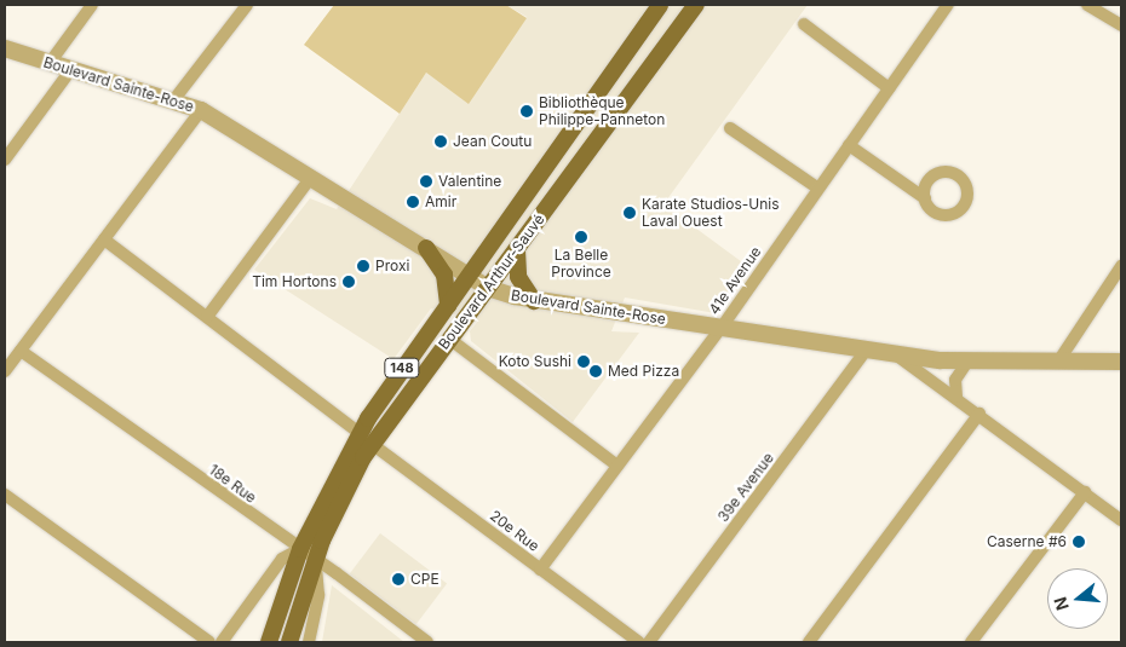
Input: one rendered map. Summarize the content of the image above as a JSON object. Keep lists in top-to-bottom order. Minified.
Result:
{"streets":{"main road":["Boulevard Arthur-Sauvé","148"],"street":["Boulevard Sainte-Rose","41e Avenue","18e Rue","39e Avenue","20e Rue"]},"crossings":[["Boulevard Sainte-Rose","41e Avenue"],["Boulevard Sainte-Rose","Boulevard Arthur-Sauvé"],["Boulevard Sainte-Rose","39e Avenue"],["41e Avenue","20e Rue"],["Boulevard Arthur-Sauvé","18e Rue"],["Boulevard Arthur-Sauvé","20e Rue"]],"places":["Bibliothèque Philippe-Panneton","Jean Coutu","Valentine","Amir","Karate Studios-Unis Laval Ouest","La Belle Province","Proxi","Tim Hortons","Koto Sushi","Med Pizza","Caserne #6","CPE"],"north":"left"}
